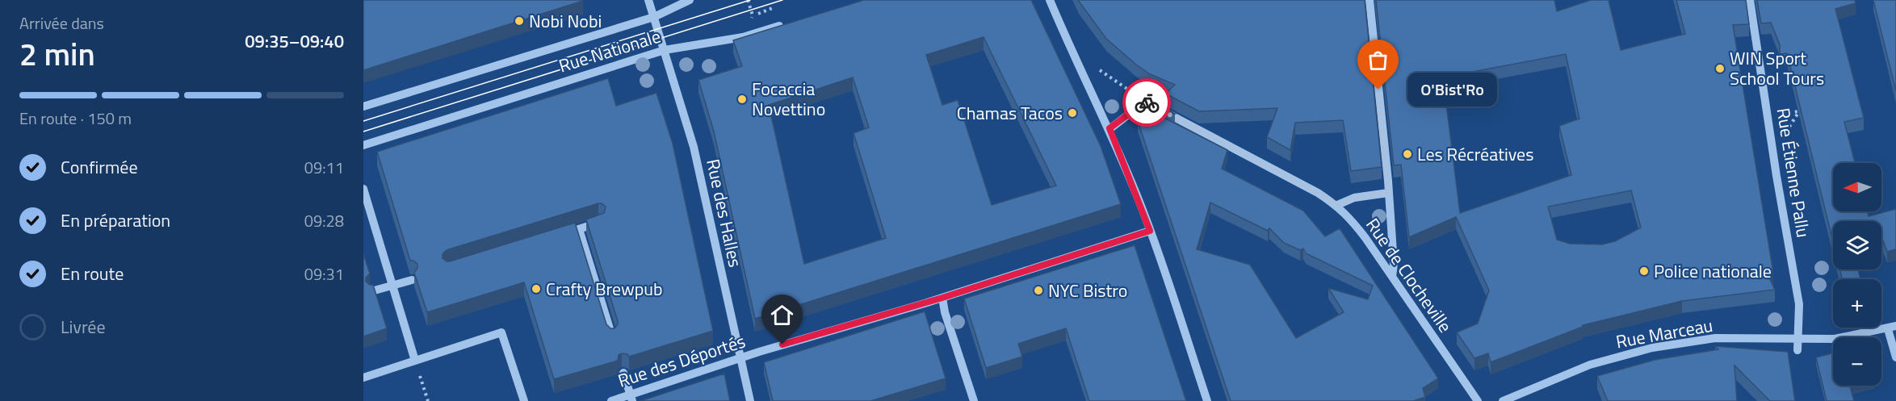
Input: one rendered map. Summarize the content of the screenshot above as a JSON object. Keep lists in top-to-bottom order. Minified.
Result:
{"streets":{"street":["Rue Nationale","Rue Étienne Pallu","Rue des Halles","Rue de Clocheville","Rue Marceau","Rue des Déportés"]},"crossings":[["Rue Nationale","Rue des Halles"],["Rue Étienne Pallu","Rue Marceau"],["Rue des Halles","Rue des Déportés"]],"places":["Nobi Nobi","WIN Sport School Tours","O'Bist'Ro","Focaccia Novettino","Chamas Tacos","Les Récréatives","Police nationale","Crafty Brewpub","NYC Bistro"],"north":"left","page":{"heading":["2 min","Arrivée dans","09:35–09:40"],"bubble":"O'Bist'Ro","bar":"En route · 150 m","list":[["Confirmée","09:11"],["En préparation","09:28"],["En route","09:31"],"Livrée"],"map_buttons":["+","−"]}}
